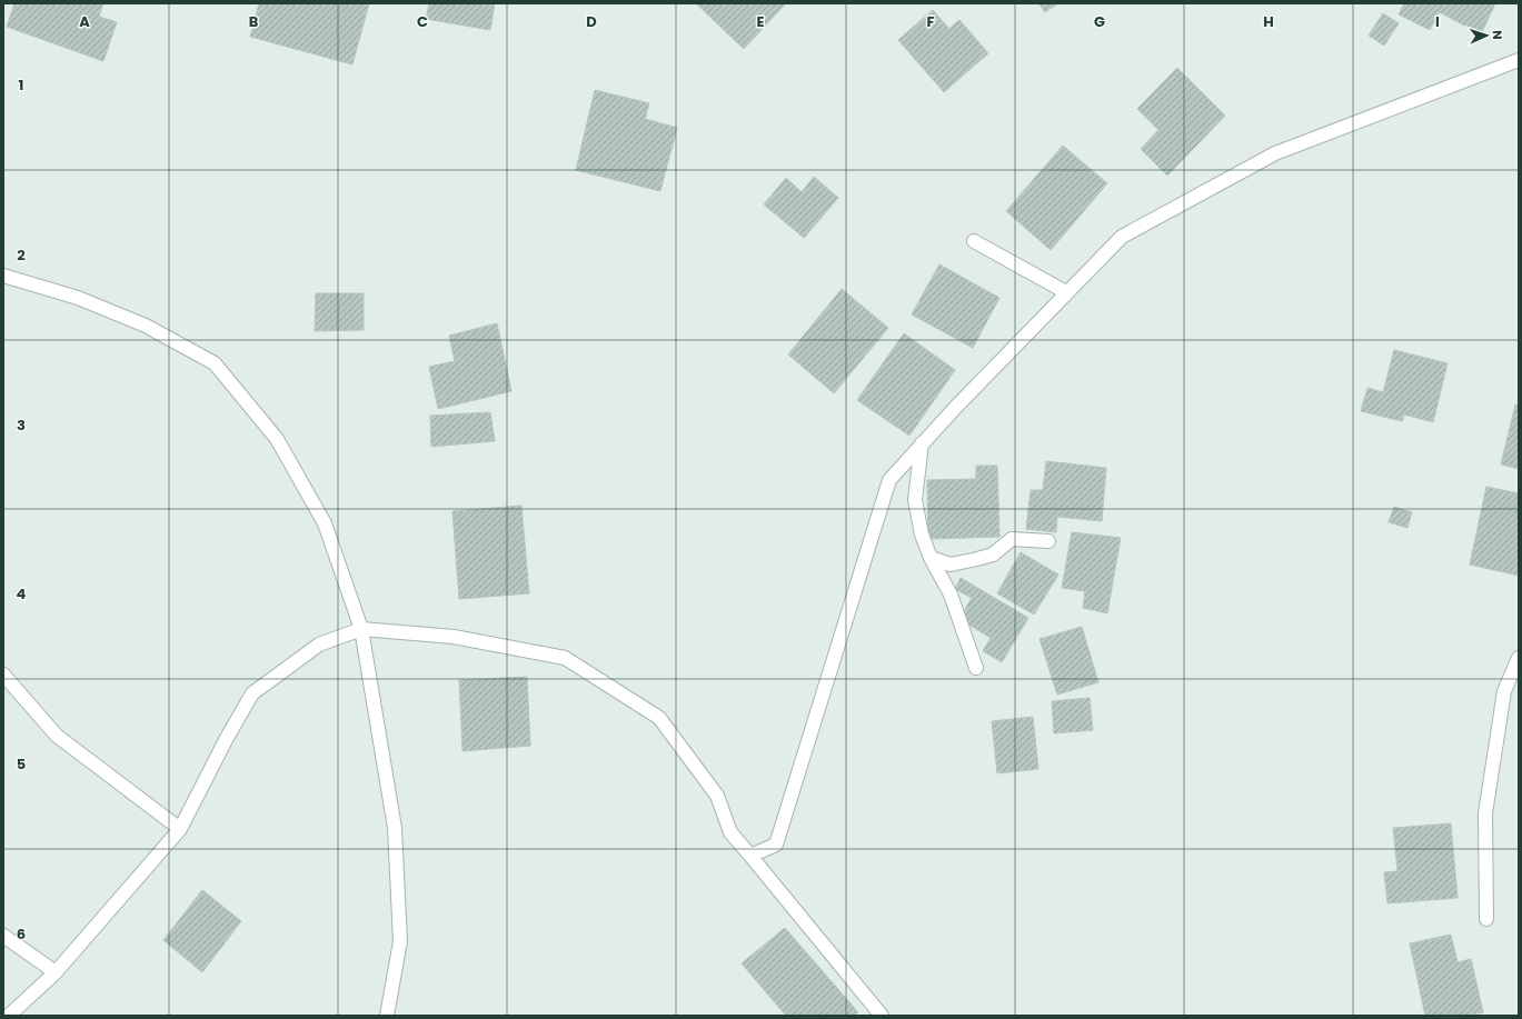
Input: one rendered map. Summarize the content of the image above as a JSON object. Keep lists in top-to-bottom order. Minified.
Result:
{"north":"right","grid":{"columns":["A","B","C","D","E","F","G","H","I"],"rows":["1","2","3","4","5","6"]}}
